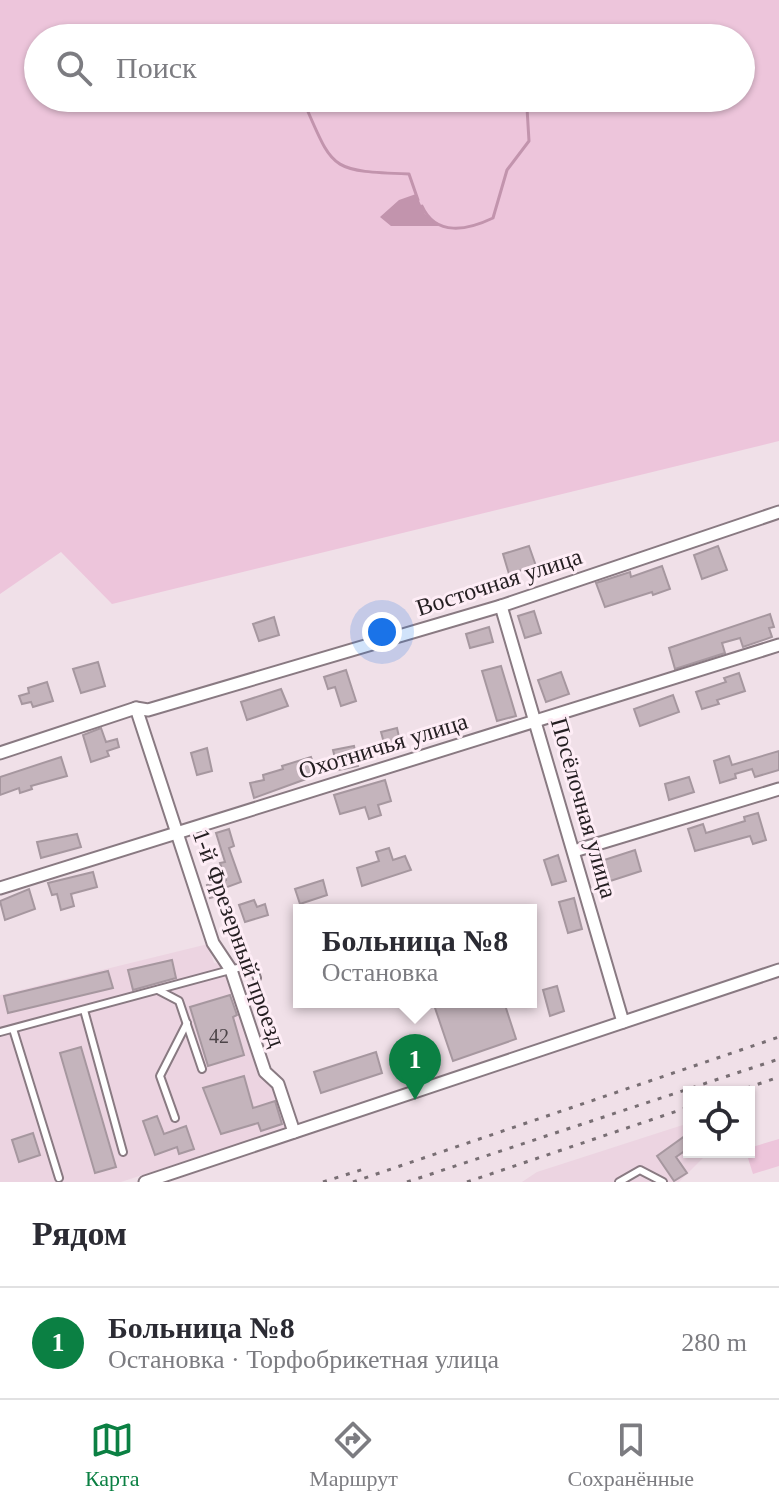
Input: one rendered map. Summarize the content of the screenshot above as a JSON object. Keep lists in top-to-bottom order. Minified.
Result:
{"streets":{"street":["Восточная улица","Охотничья улица","Посёлочная улица","1-й Фрезерный проезд"]},"crossings":[["Восточная улица","Посёлочная улица"],["Восточная улица","1-й Фрезерный проезд"],["Охотничья улица","Посёлочная улица"],["Охотничья улица","1-й Фрезерный проезд"]],"house_numbers":["42"],"page":{"search":"Поиск","popup":["Больница №8","Остановка"],"pins":"1","heading":"Рядом","list":[{"mark":"1","name":"Больница №8","note":"Остановка · Торфобрикетная улица","value":"280 m"}],"nav":["Карта","Маршрут","Сохранённые"]}}
